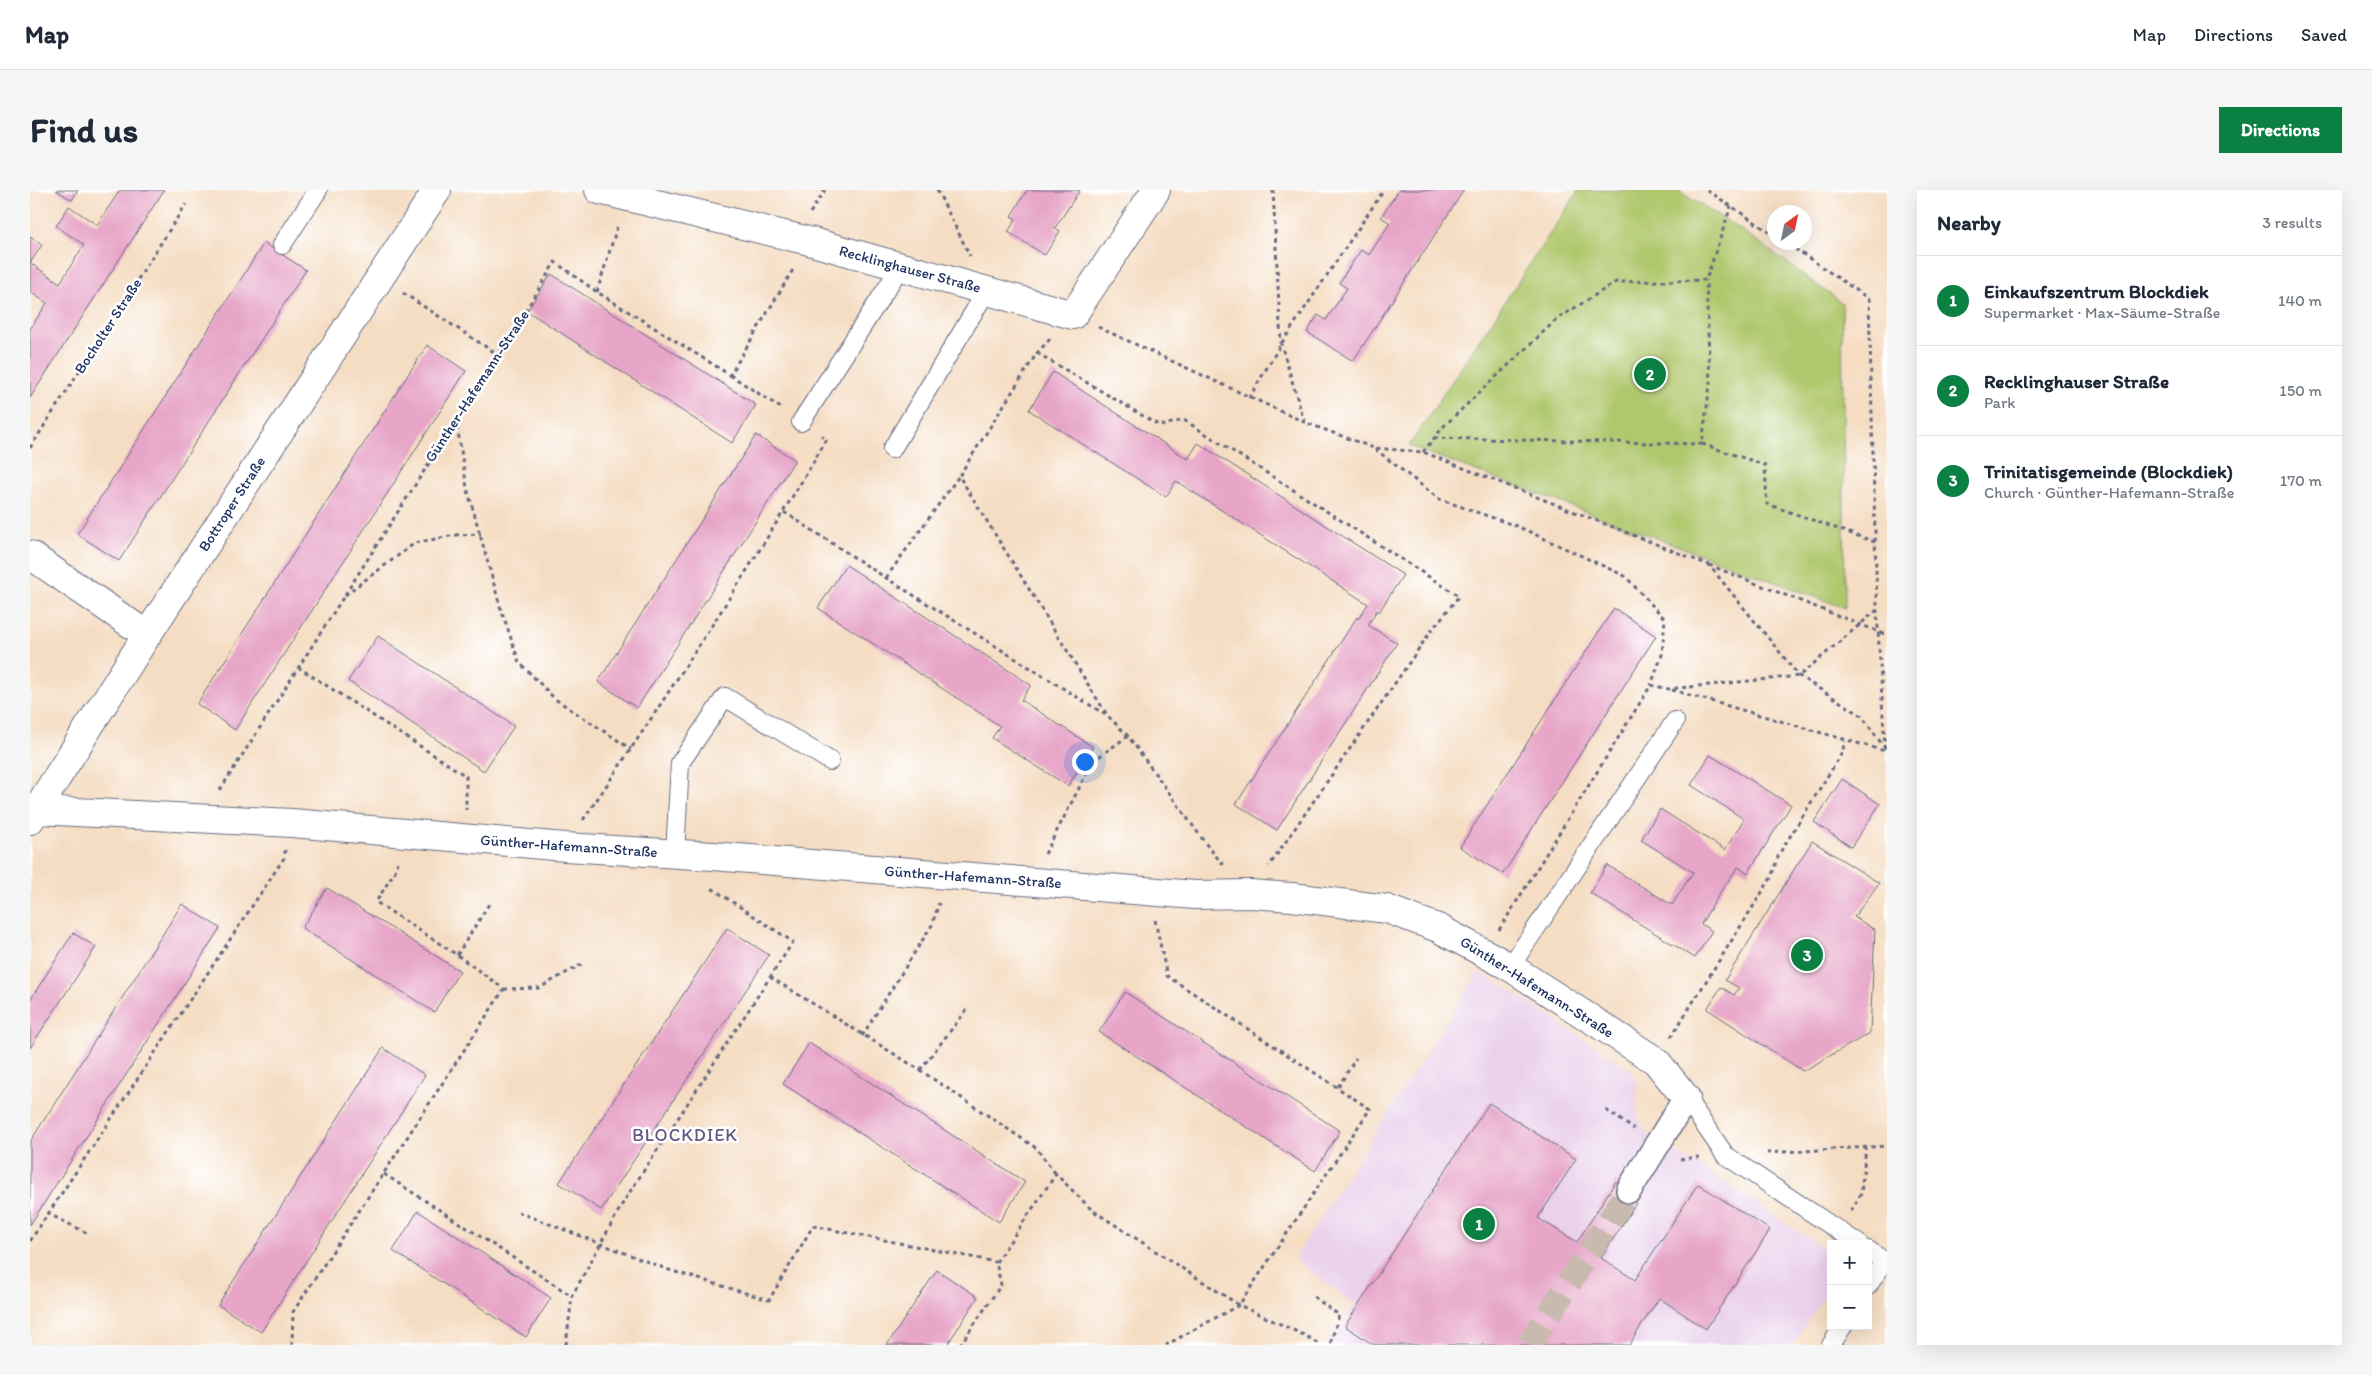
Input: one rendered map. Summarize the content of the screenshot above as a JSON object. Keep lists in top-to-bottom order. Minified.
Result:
{"streets":{"street":["Recklinghauser Straße","Günther-Hafemann-Straße","Bottroper Straße"],"path":["Bocholter Straße"]},"crossings":[["Günther-Hafemann-Straße","Bottroper Straße"]],"districts":["BLOCKDIEK"],"north":"top right","page":{"header":"Map","nav":["Map","Directions","Saved"],"buttons":"Directions","title":"Find us","heading":["Nearby","3 results"],"list":[{"mark":"1","name":"Einkaufszentrum Blockdiek","note":"Supermarket · Max-Säume-Straße","value":"140 m"},{"mark":"2","name":"Recklinghauser Straße","note":"Park","value":"150 m"},{"mark":"3","name":"Trinitatisgemeinde (Blockdiek)","note":"Church · Günther-Hafemann-Straße","value":"170 m"}],"pins":["2","3","1"],"map_buttons":["+","−"]}}
